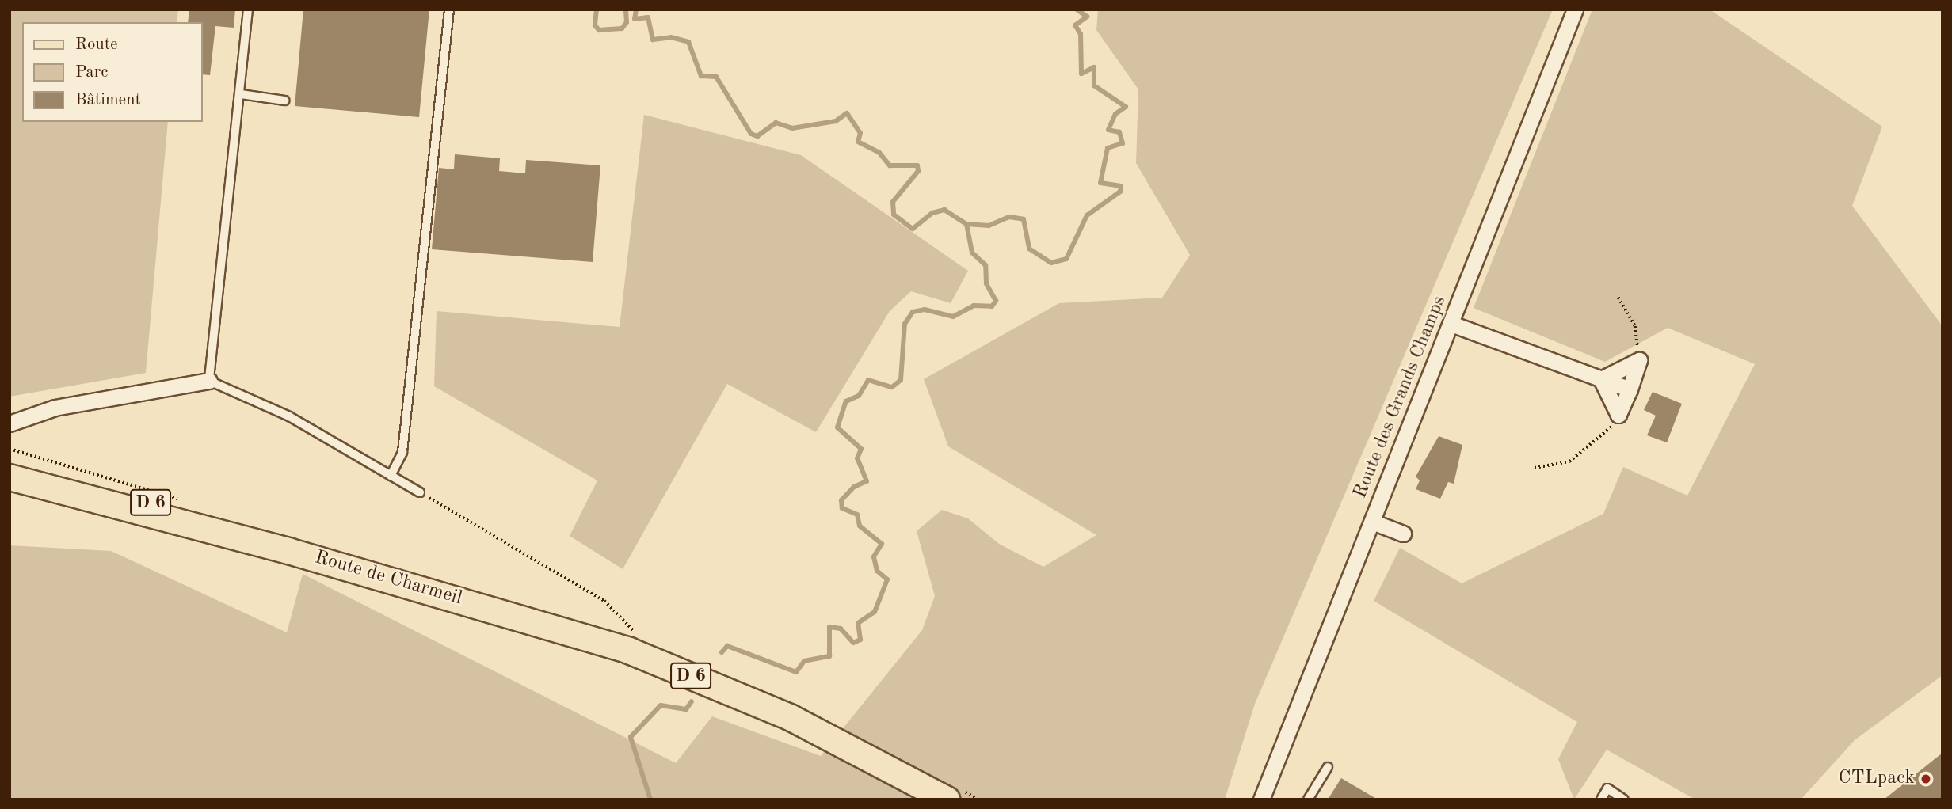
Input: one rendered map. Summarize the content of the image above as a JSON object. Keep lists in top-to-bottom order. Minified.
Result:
{"streets":{"main road":["D 6","Route de Charmeil"],"street":["Route des Grands Champs"]},"crossings":[["D 6","Route de Charmeil"]],"places":["CTLpack"],"legend":["Route","Parc","Bâtiment"]}
